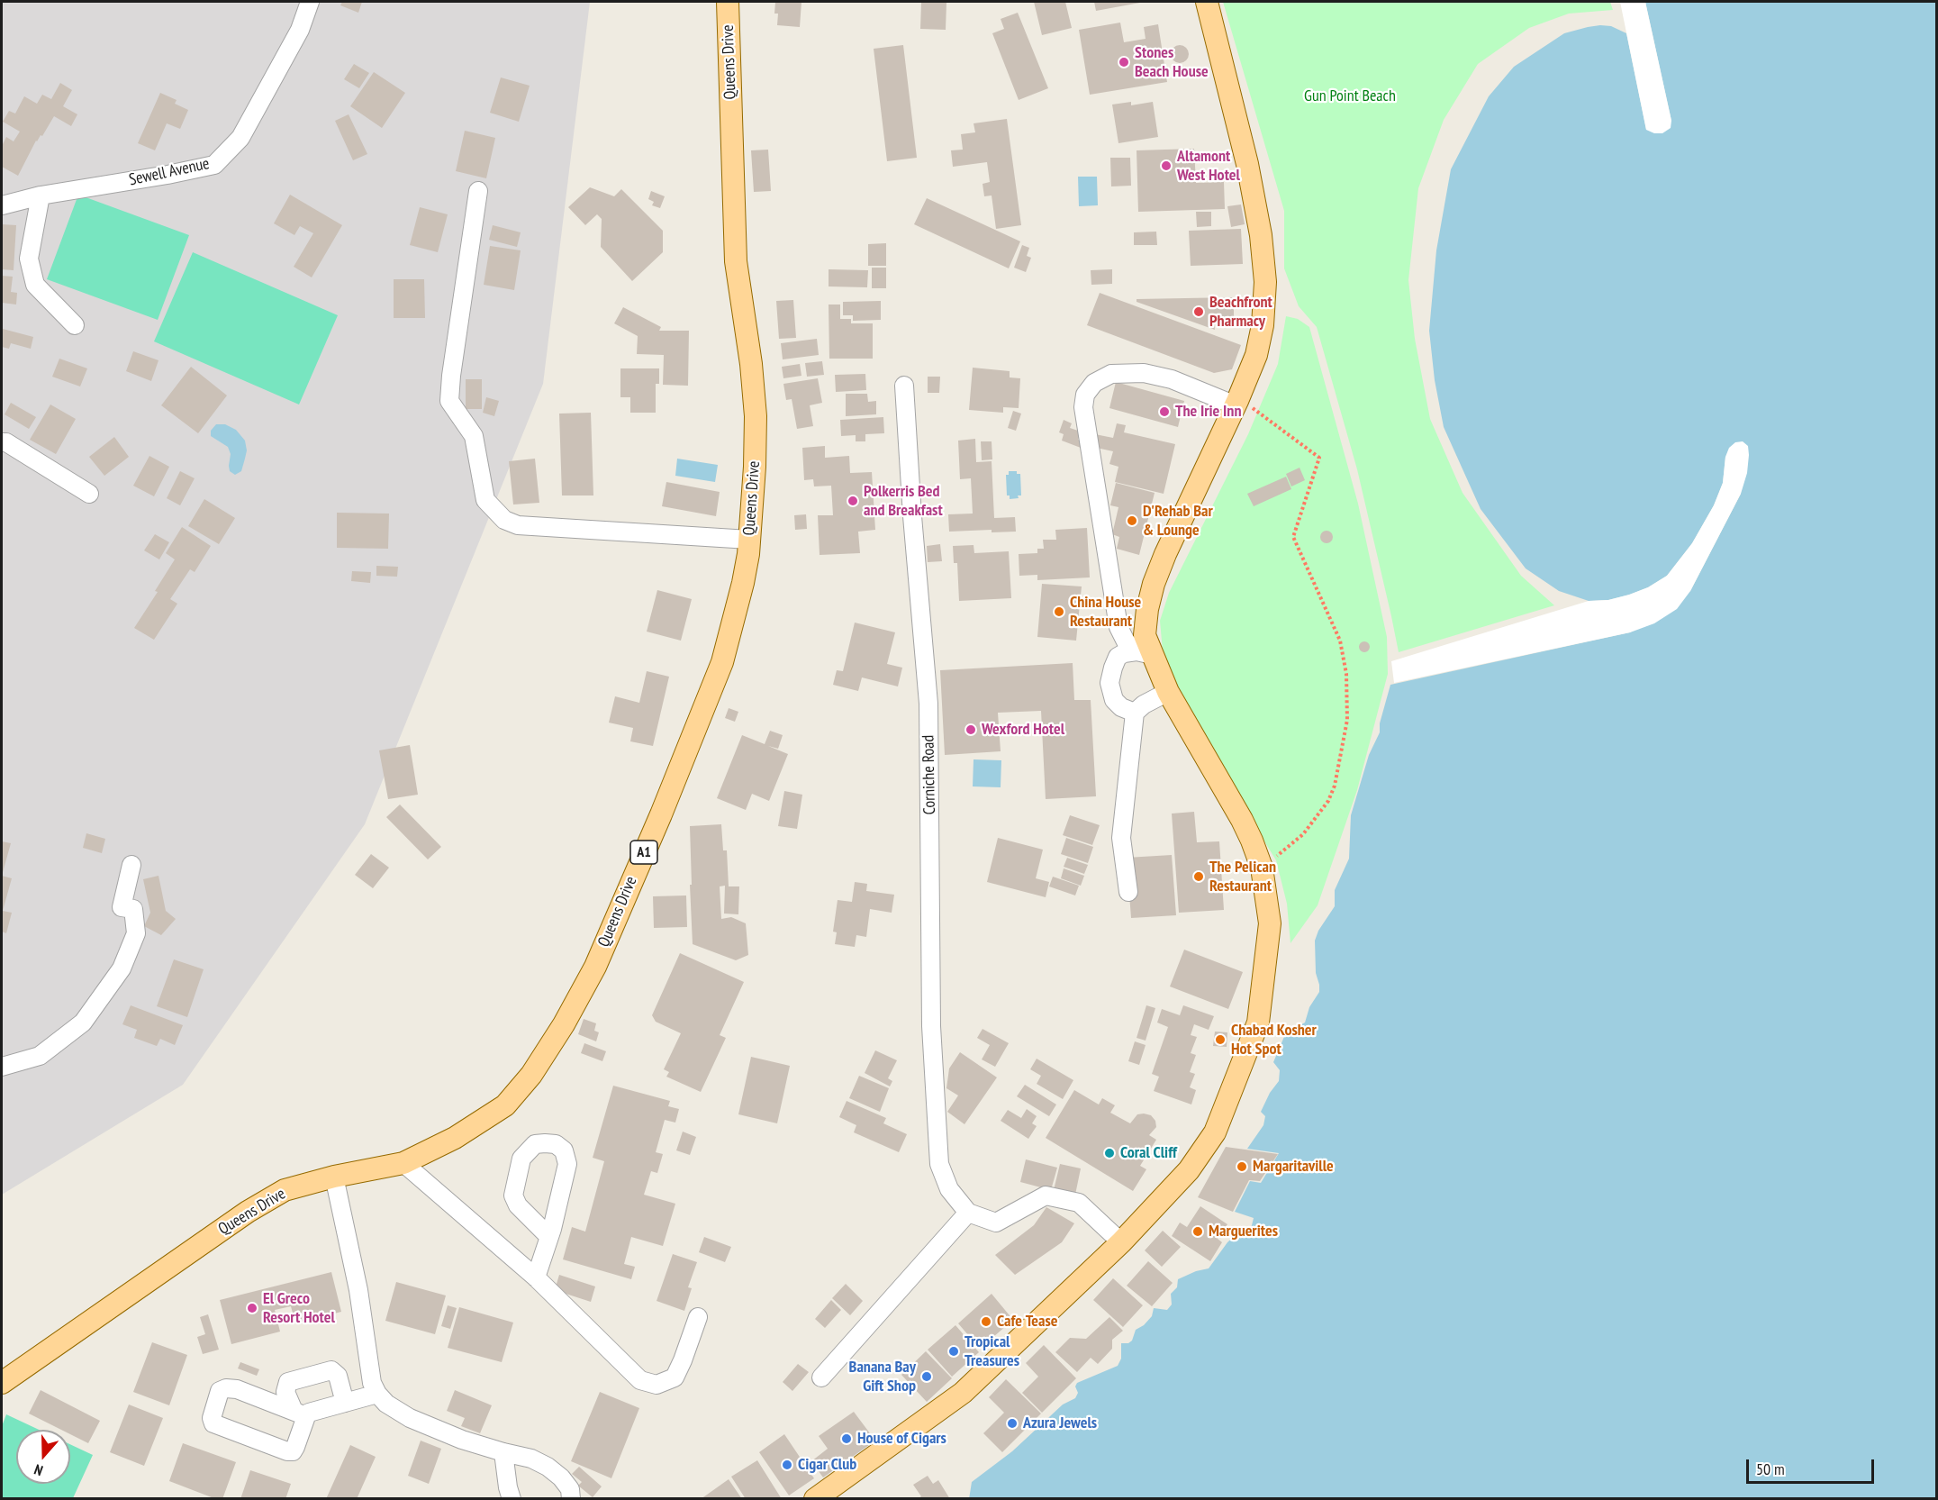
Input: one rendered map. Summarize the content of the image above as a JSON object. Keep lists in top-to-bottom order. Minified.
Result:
{"streets":{"main road":["Queens Drive","A1"],"street":["Sewell Avenue","Corniche Road"]},"parks":["Gun Point Beach"],"places":["Stones Beach House","Altamont West Hotel","Beachfront Pharmacy","The Irie Inn","Polkerris Bed and Breakfast","D'Rehab Bar & Lounge","China House Restaurant","Wexford Hotel","The Pelican Restaurant","Chabad Kosher Hot Spot","Coral Cliff","Margaritaville","Marguerites","El Greco Resort Hotel","Cafe Tease","Tropical Treasures","Banana Bay Gift Shop","Azura Jewels","House of Cigars","Cigar Club"],"scale_bar":"50 m","north":"bottom"}
